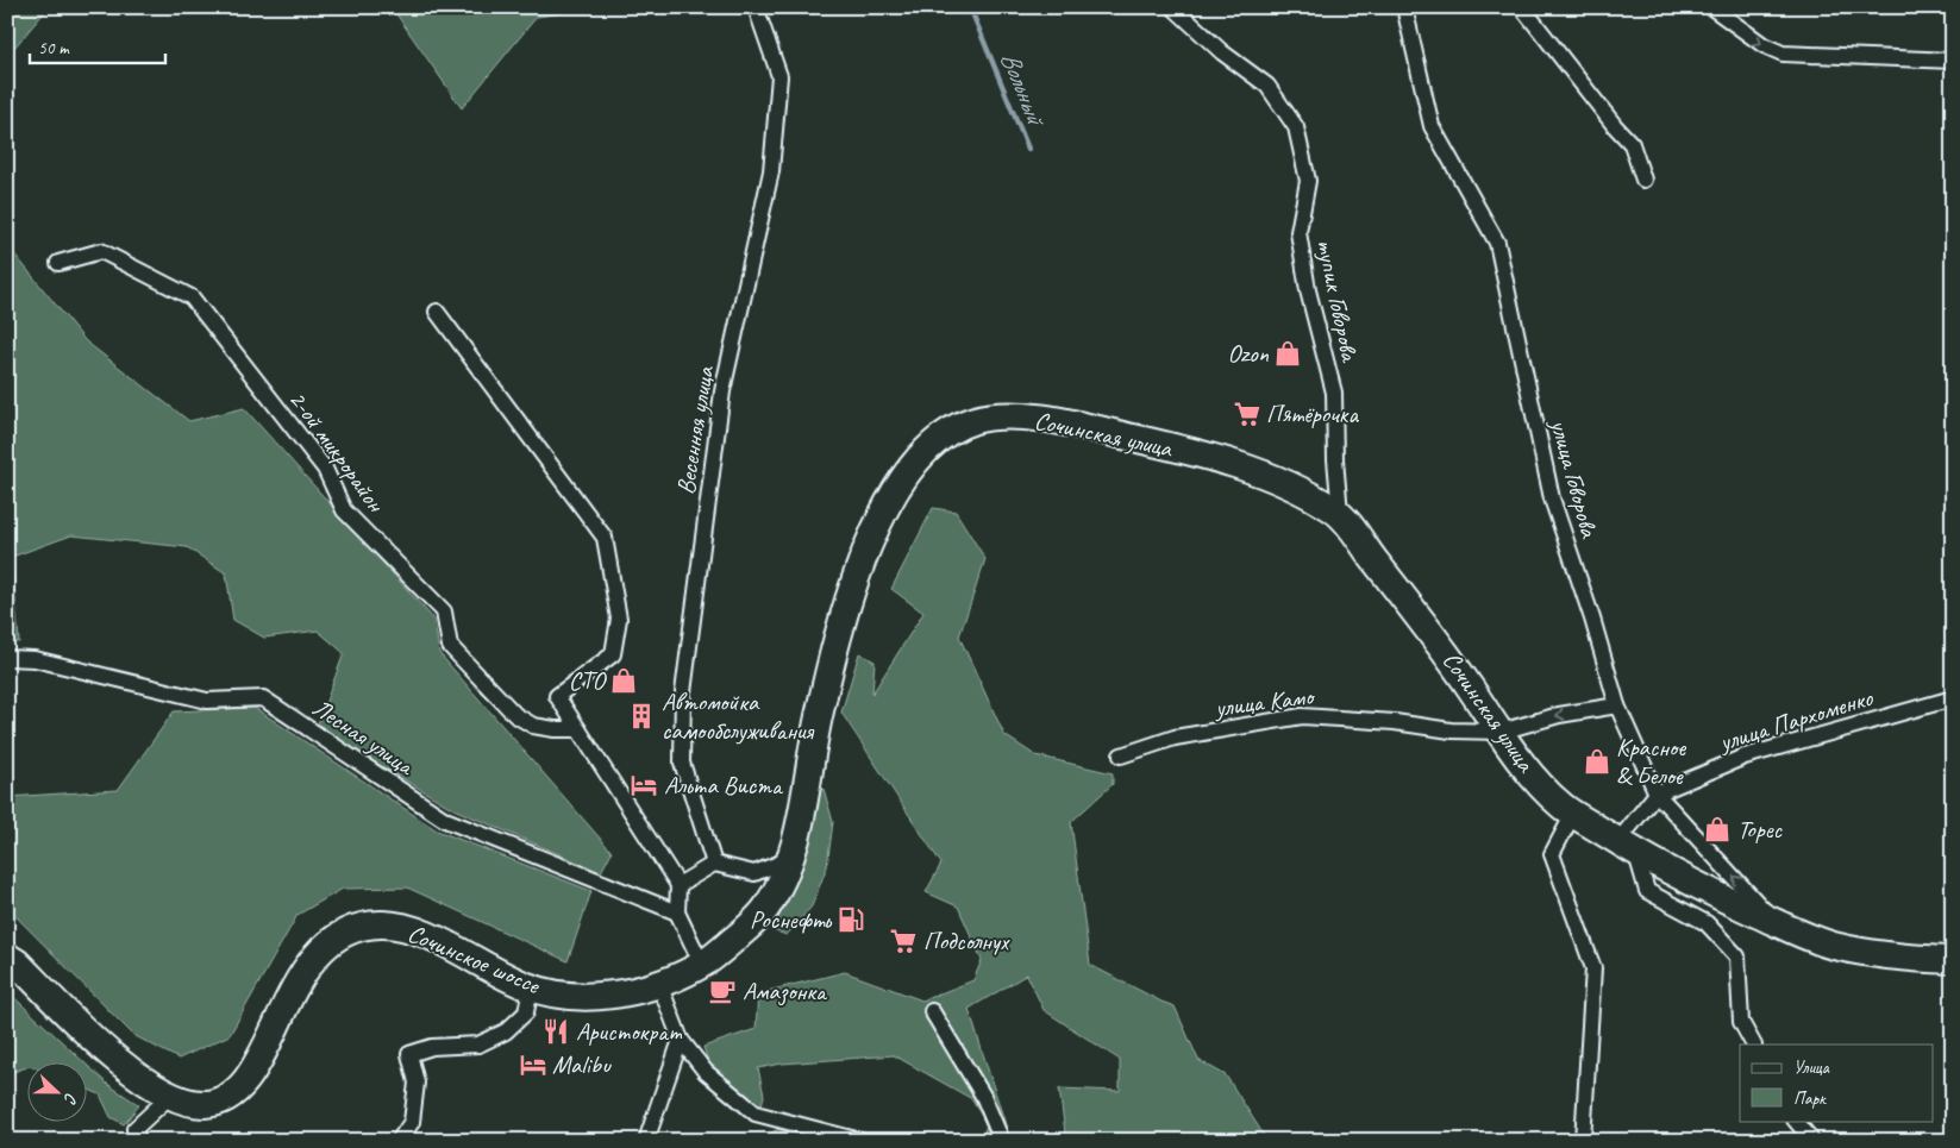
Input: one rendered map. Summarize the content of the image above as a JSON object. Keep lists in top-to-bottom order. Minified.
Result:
{"streets":{"highway":["Сочинская улица","Сочинское шоссе"],"street":["тупик Говорова","Весенняя улица","2-ой микрорайон","улица Говорова","улица Камо","улица Пархоменко","Лесная улица"]},"crossings":[["тупик Говорова","Сочинская улица"],["Сочинская улица","улица Говорова"],["Сочинская улица","улица Камо"],["Сочинская улица","Сочинское шоссе"],["улица Говорова","улица Камо"],["улица Говорова","улица Пархоменко"]],"water":["Вольный"],"places":{"shop":["Ozon","СТО","Красное & Белое","Торес"],"supermarket":["Пятёрочка","Подсолнух"],"building":["Автомойка самообслуживания"],"hotel":["Альта Виста","Malibu"],"fuel station":["Роснефть"],"cafe":["Амазонка"],"restaurant":["Аристократ"]},"legend":["Улица","Парк"],"scale_bar":"50 m","north":"right"}
